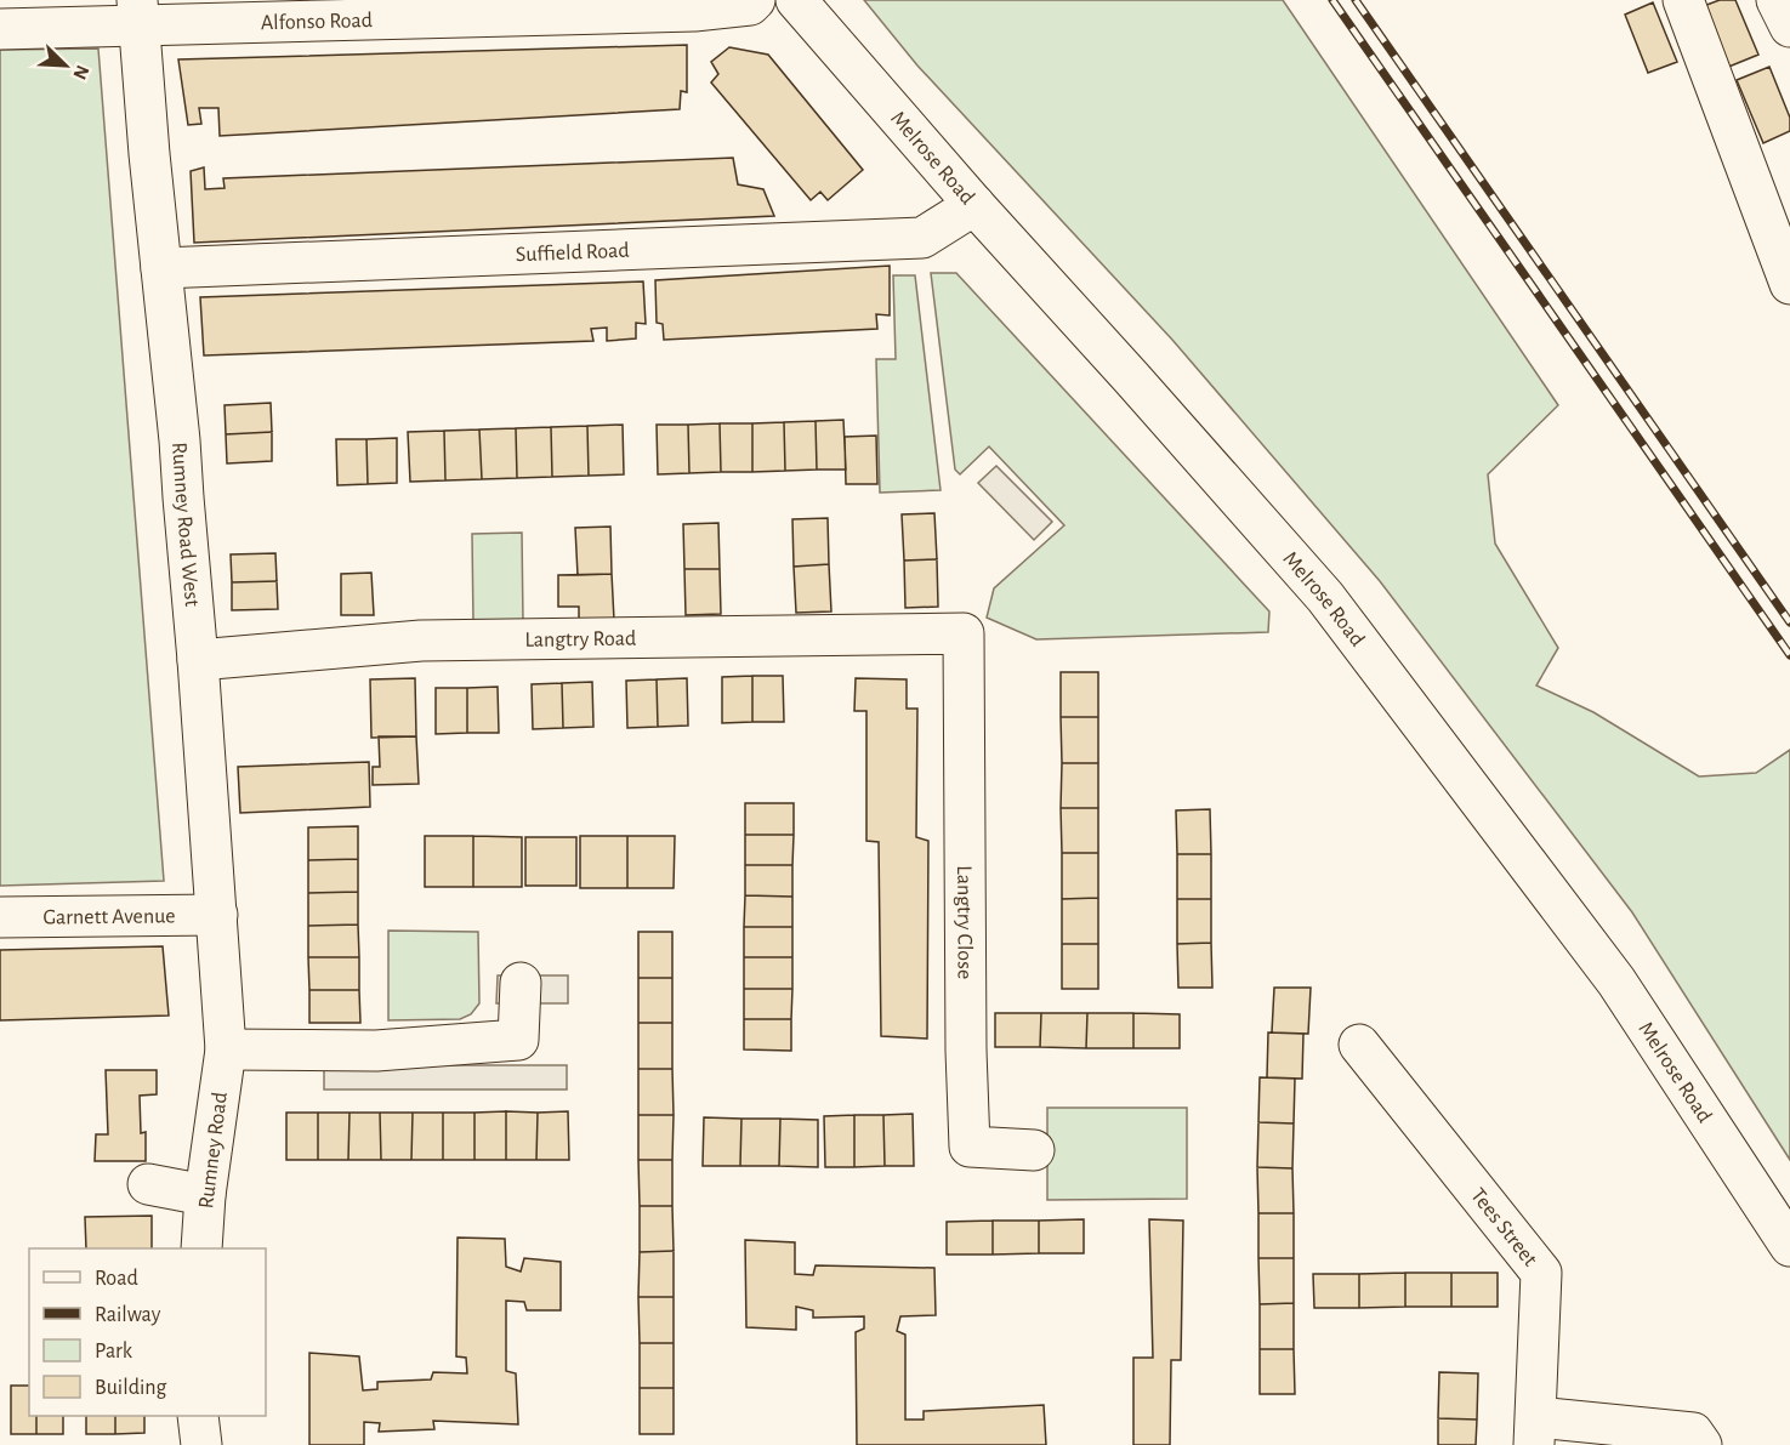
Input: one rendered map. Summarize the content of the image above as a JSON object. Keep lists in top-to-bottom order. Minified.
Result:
{"streets":{"street":["Alfonso Road","Melrose Road","Suffield Road","Rumney Road West","Langtry Road","Garnett Avenue","Langtry Close","Rumney Road","Tees Street"]},"crossings":[["Alfonso Road","Rumney Road West"],["Melrose Road","Suffield Road"],["Suffield Road","Rumney Road West"],["Rumney Road West","Langtry Road"],["Rumney Road West","Garnett Avenue"],["Rumney Road West","Rumney Road"],["Langtry Road","Langtry Close"]],"legend":["Road","Railway","Park","Building"],"north":"bottom right"}
